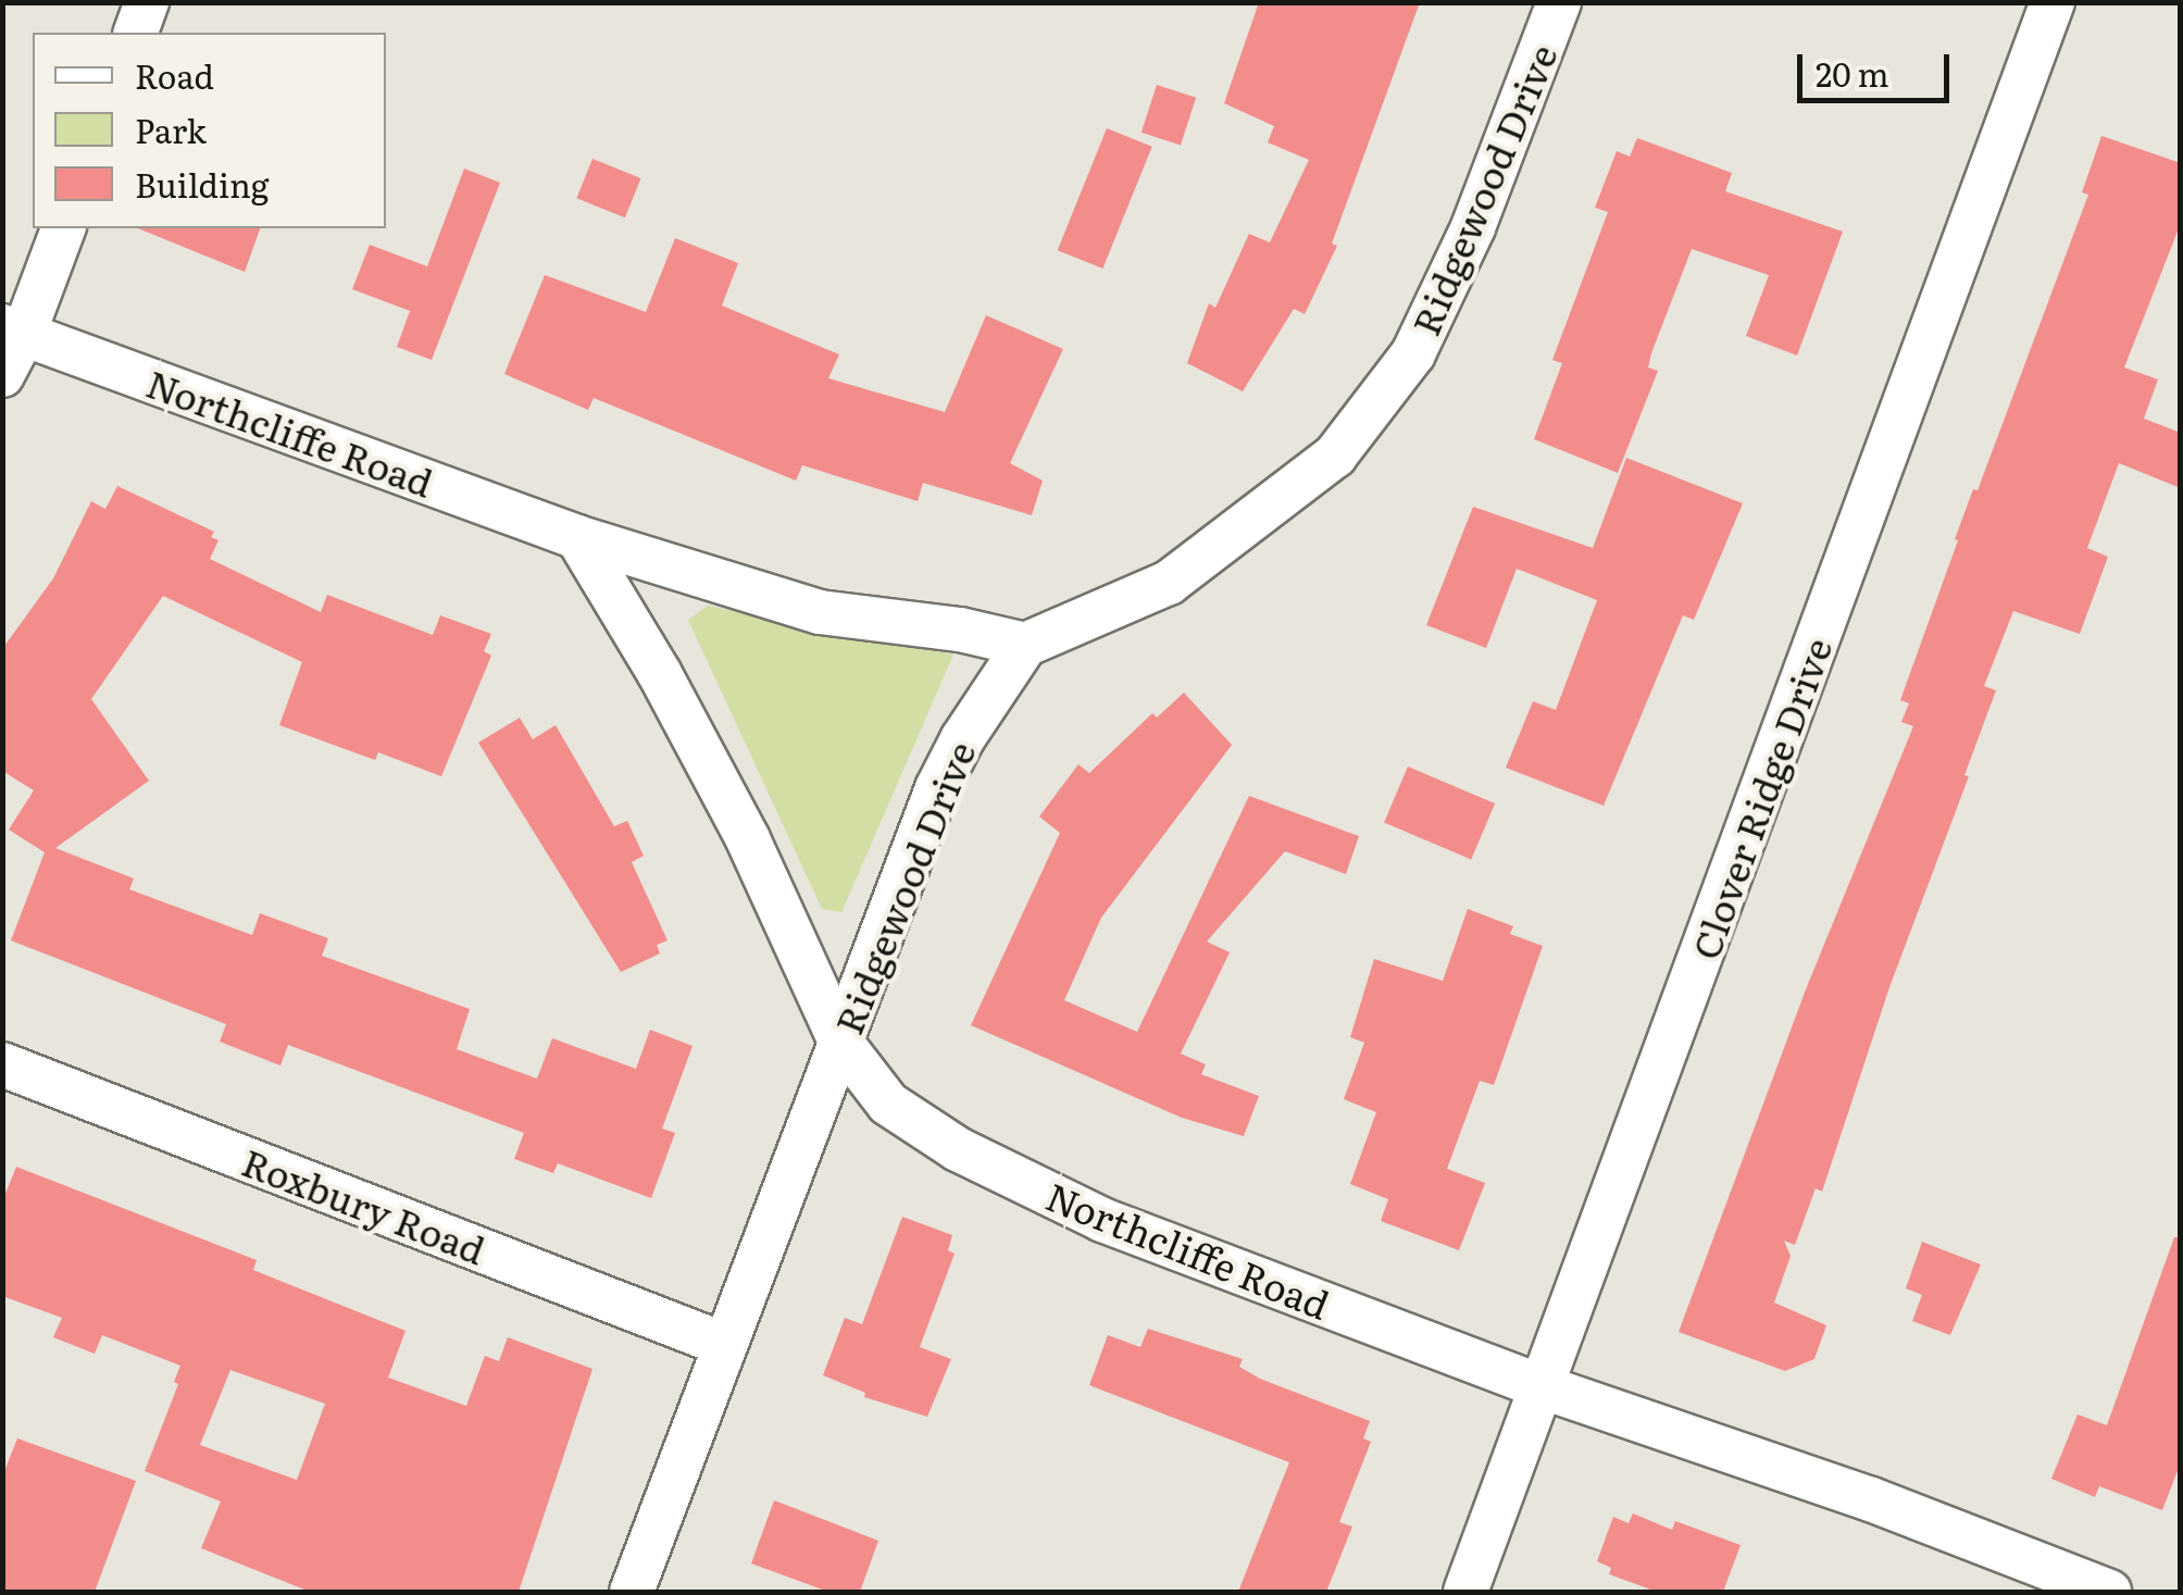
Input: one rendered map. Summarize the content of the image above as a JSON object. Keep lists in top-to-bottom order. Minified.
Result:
{"streets":{"street":["Ridgewood Drive","Northcliffe Road","Clover Ridge Drive","Roxbury Road"]},"crossings":[["Ridgewood Drive","Northcliffe Road"],["Ridgewood Drive","Roxbury Road"],["Northcliffe Road","Clover Ridge Drive"]],"legend":["Road","Park","Building"],"scale_bar":"20 m"}
